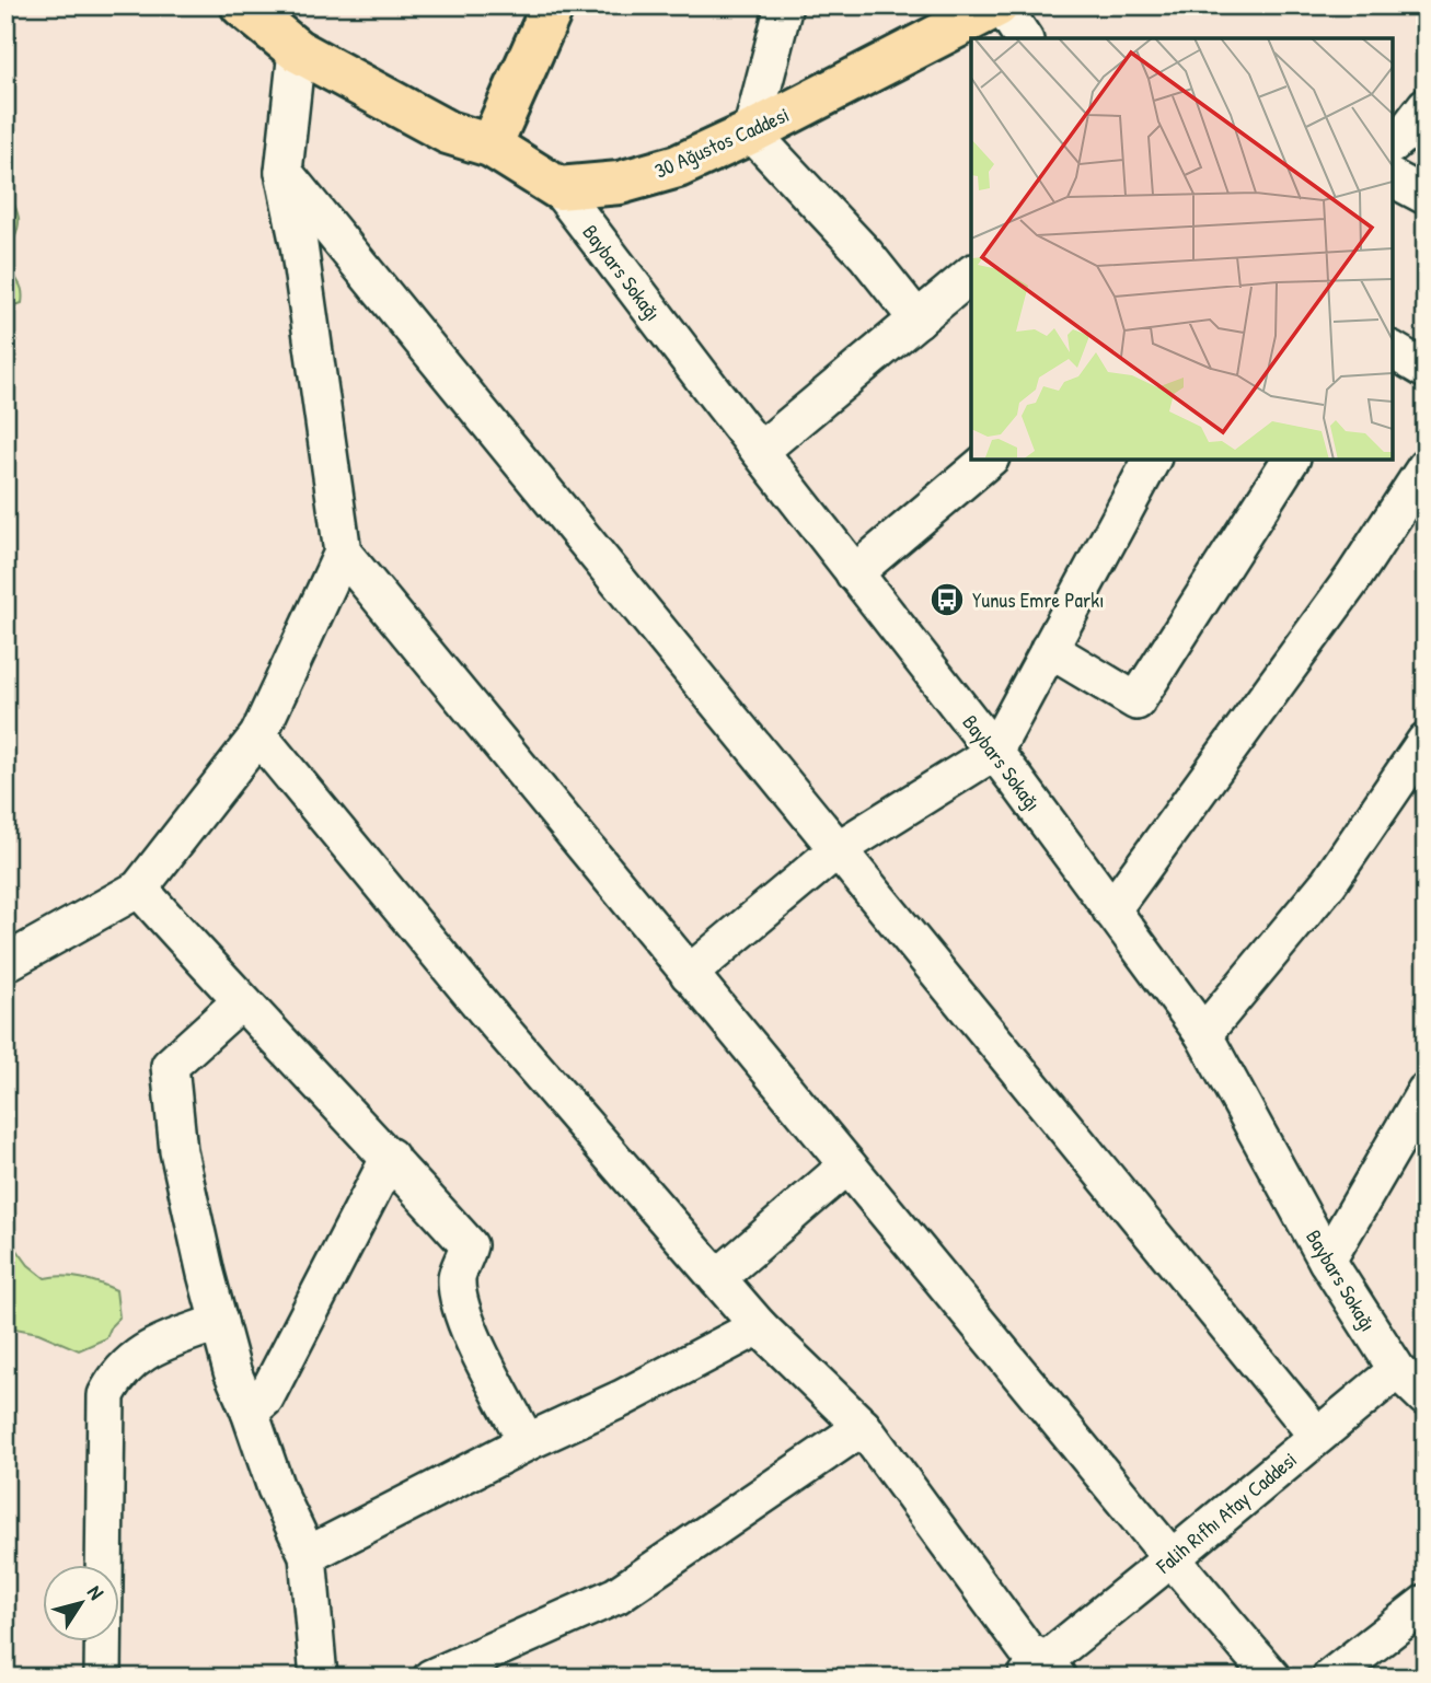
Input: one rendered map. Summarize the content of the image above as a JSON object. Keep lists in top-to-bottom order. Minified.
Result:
{"streets":{"main road":["30 Ağustos Caddesi"],"street":["Baybars Sokağı","Falih Rıfhı Atay Caddesi"]},"crossings":[["30 Ağustos Caddesi","Baybars Sokağı"],["Baybars Sokağı","Falih Rıfhı Atay Caddesi"]],"places":{"bus stop":["Yunus Emre Parkı"]},"north":"top right"}
